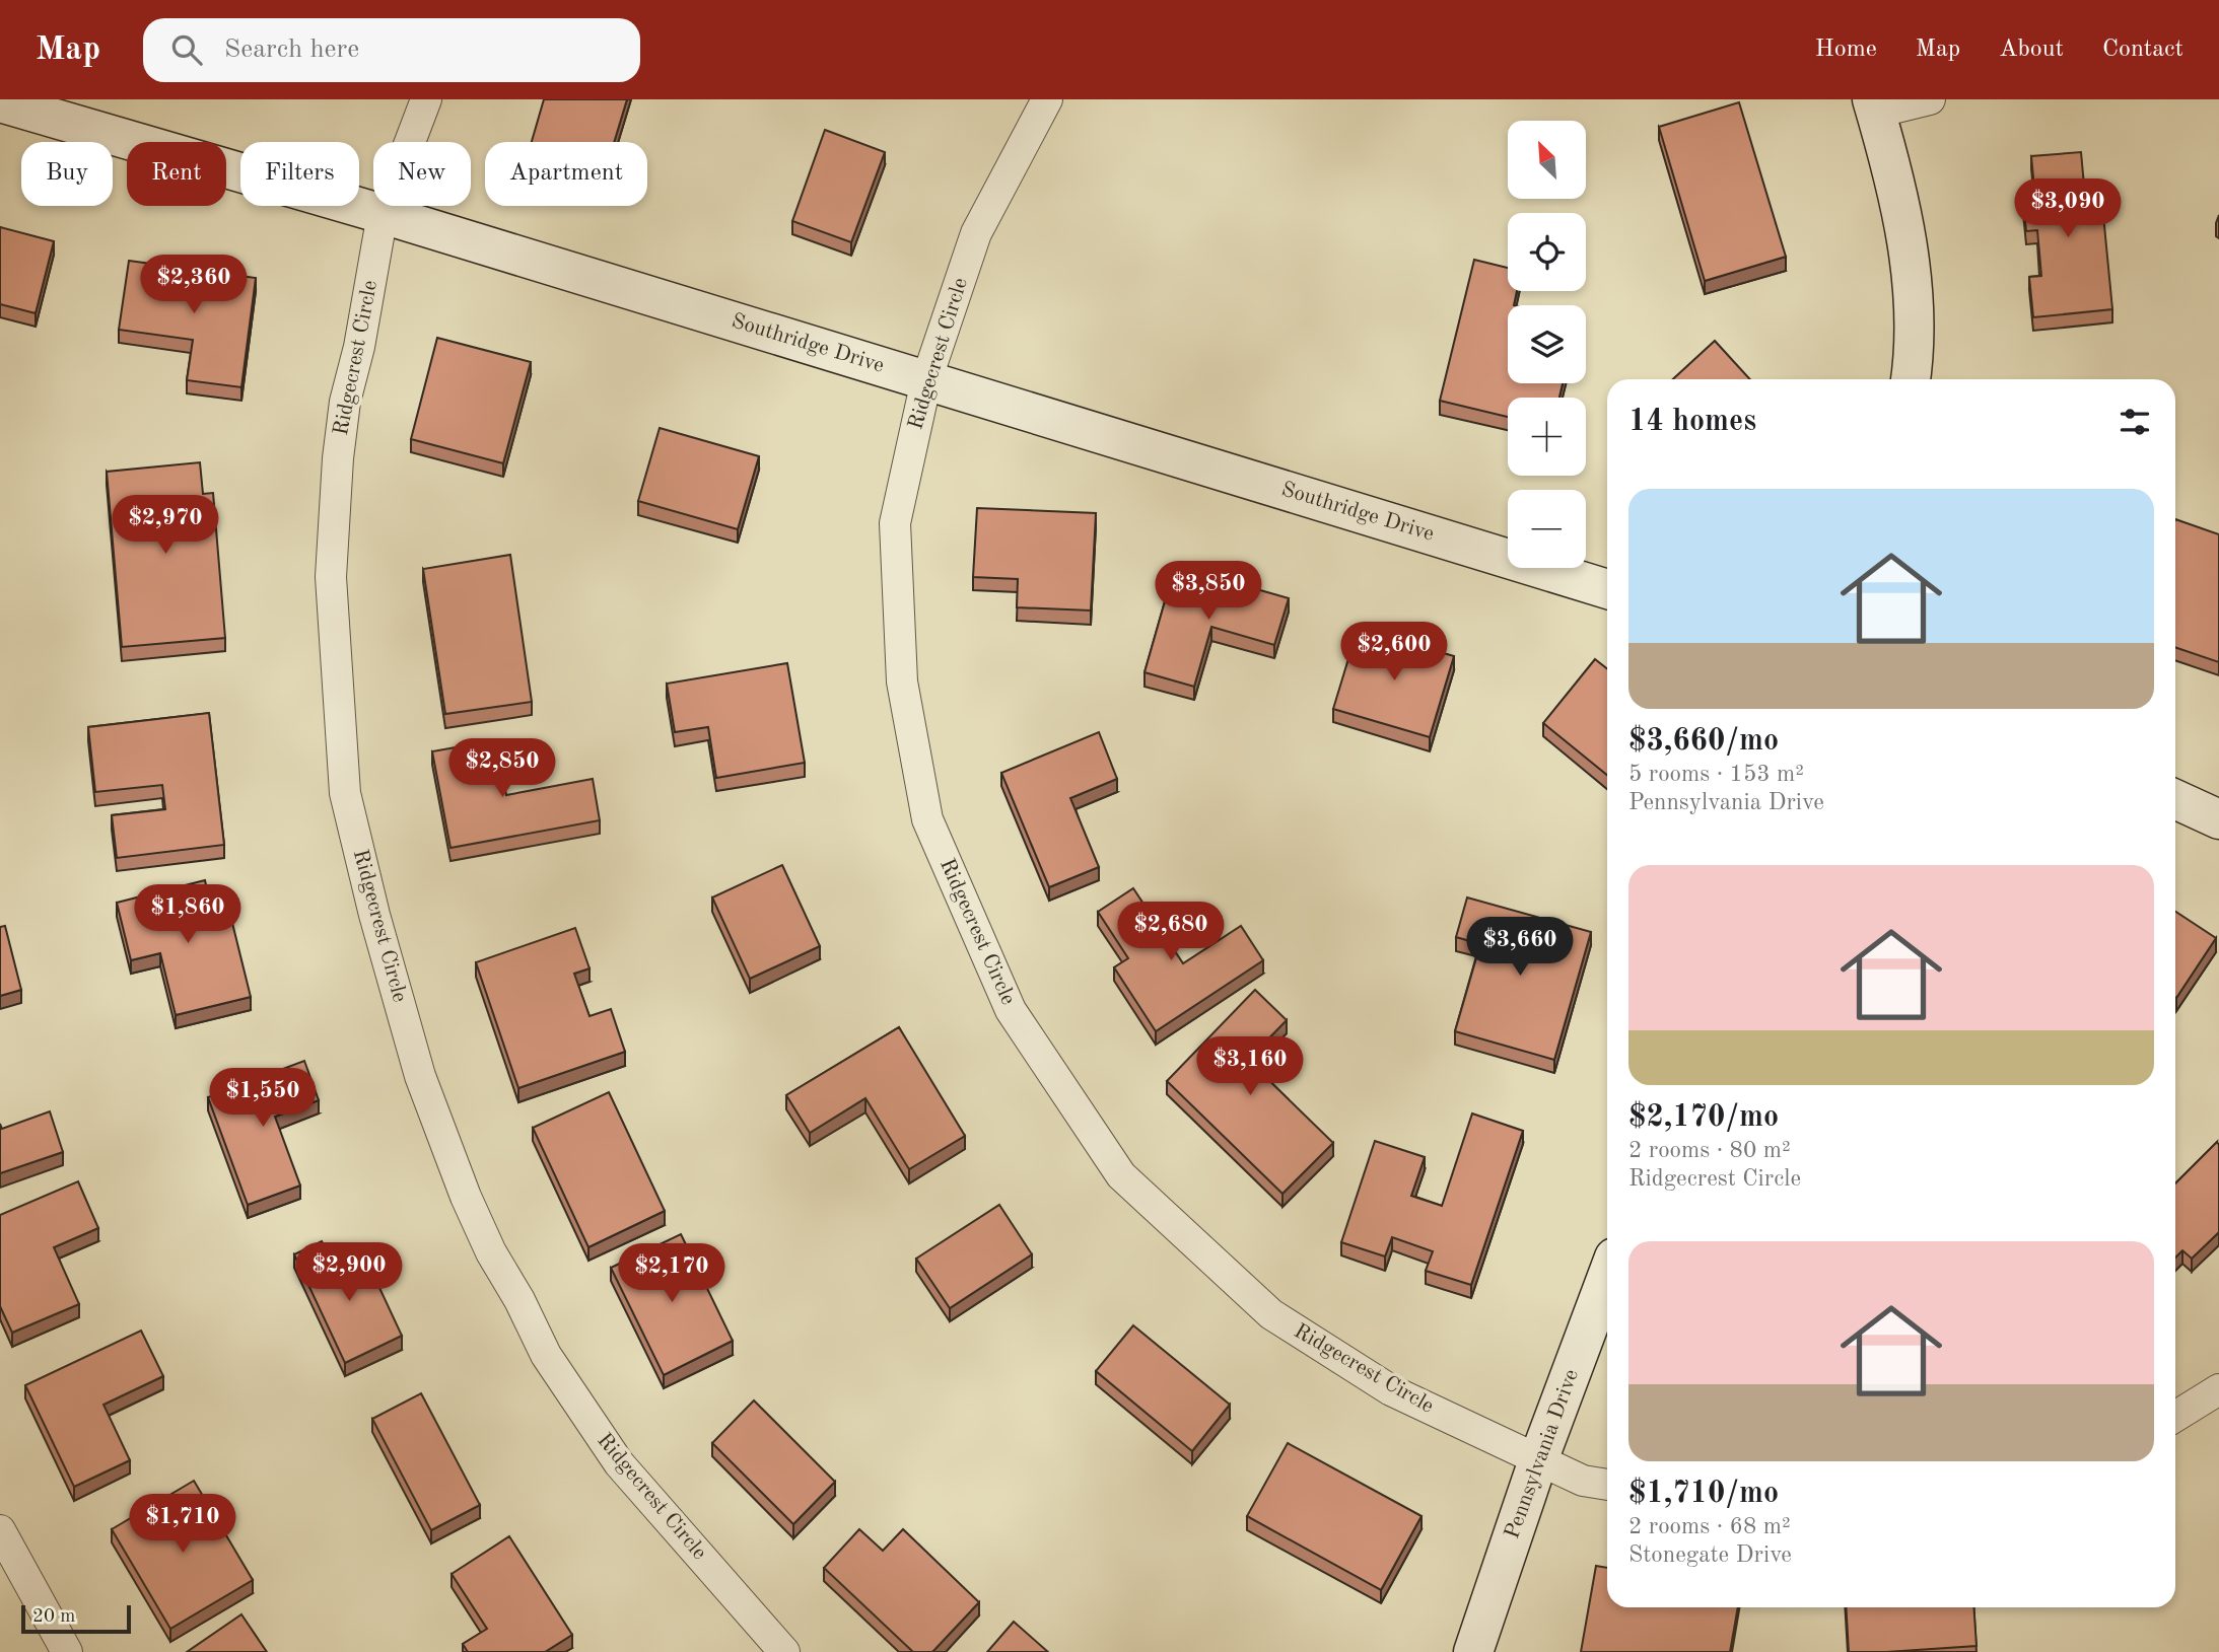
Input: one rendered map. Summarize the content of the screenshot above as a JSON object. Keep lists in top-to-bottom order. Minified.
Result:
{"streets":{"street":["Southridge Drive","Ridgecrest Circle","Pennsylvania Drive"]},"crossings":[["Southridge Drive","Ridgecrest Circle"],["Ridgecrest Circle","Pennsylvania Drive"]],"scale_bar":"20 m","north":"top left","page":{"header":"Map","search":"Search here","nav":["Home","Map","About","Contact"],"map_buttons":["+","−"],"chip":["Buy","Rent","Filters","New","Apartment"],"price":["$3,090","$2,360","$2,970","$3,850","$2,600","$2,850","$1,860","$2,680","$3,660","$3,160","$1,550","$2,900","$2,170","$1,710"],"heading":"14 homes","list":[{"name":"$3,660/mo","note":"5 rooms · 153 m² · Pennsylvania Drive"},{"name":"$2,170/mo","note":"2 rooms · 80 m² · Ridgecrest Circle"},{"name":"$1,710/mo","note":"2 rooms · 68 m² · Stonegate Drive"}],"scale":"20 m"}}
